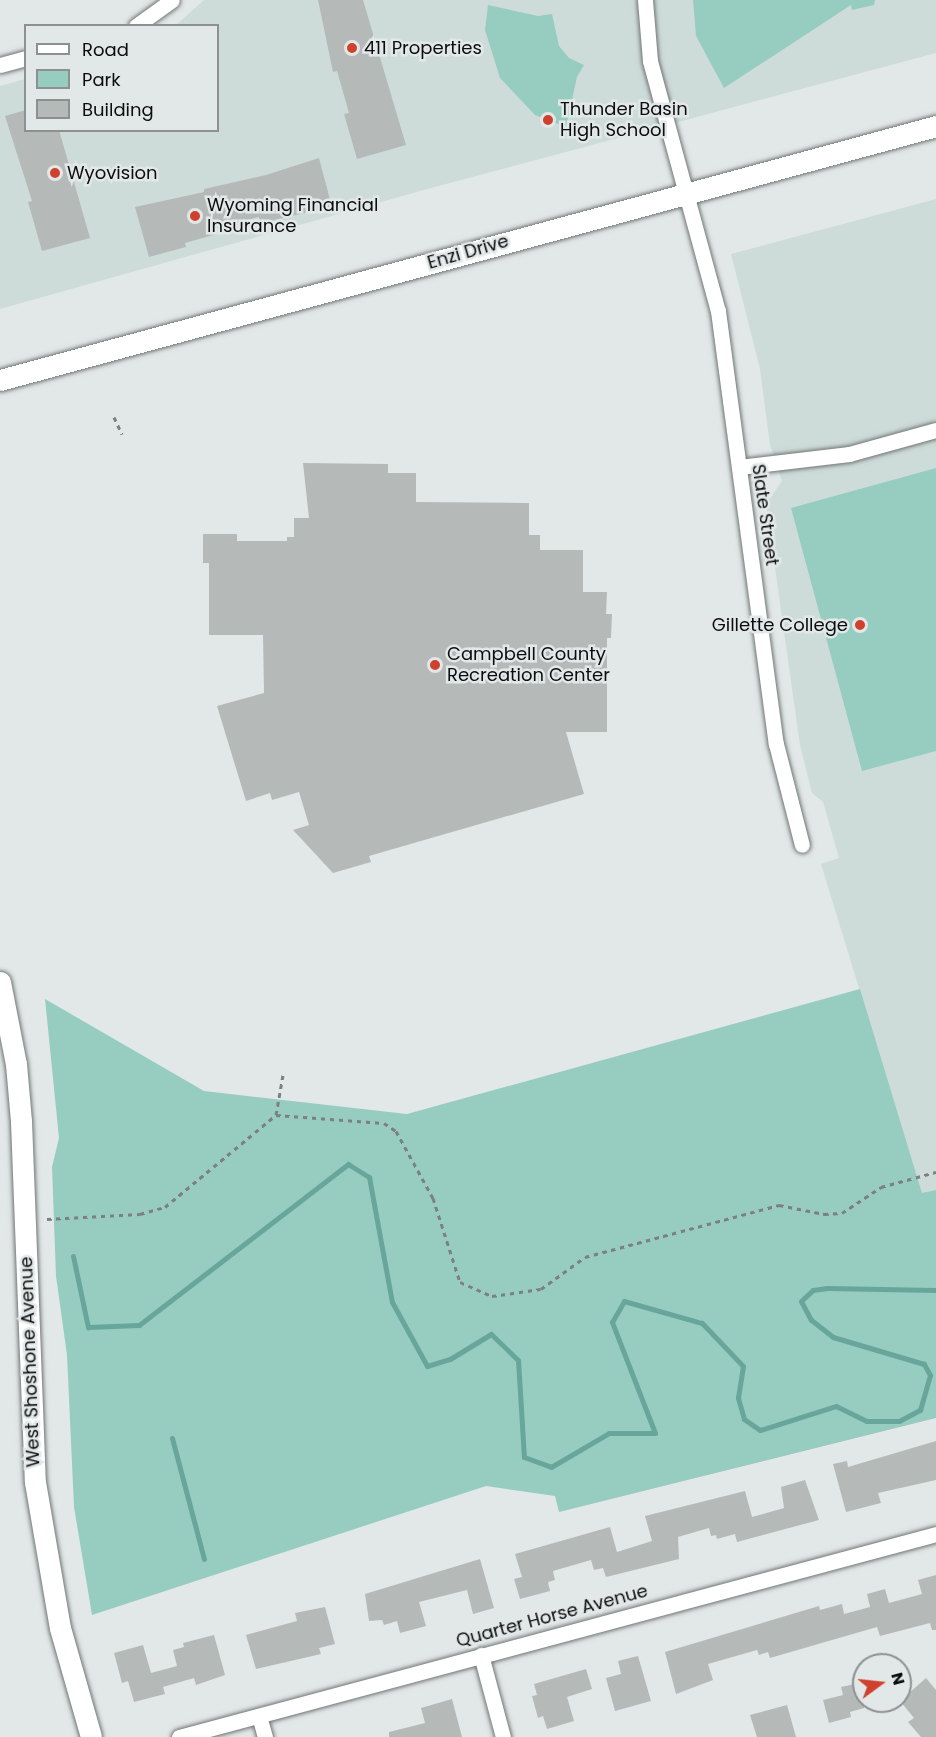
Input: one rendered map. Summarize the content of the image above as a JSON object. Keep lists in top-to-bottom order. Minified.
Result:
{"streets":{"main road":["Enzi Drive","West Shoshone Avenue"],"street":["Slate Street","Quarter Horse Avenue"]},"crossings":[["Enzi Drive","Slate Street"]],"places":["411 Properties","Thunder Basin High School","Wyovision","Wyoming Financial Insurance","Gillette College","Campbell County Recreation Center"],"legend":["Road","Park","Building"],"north":"right"}
